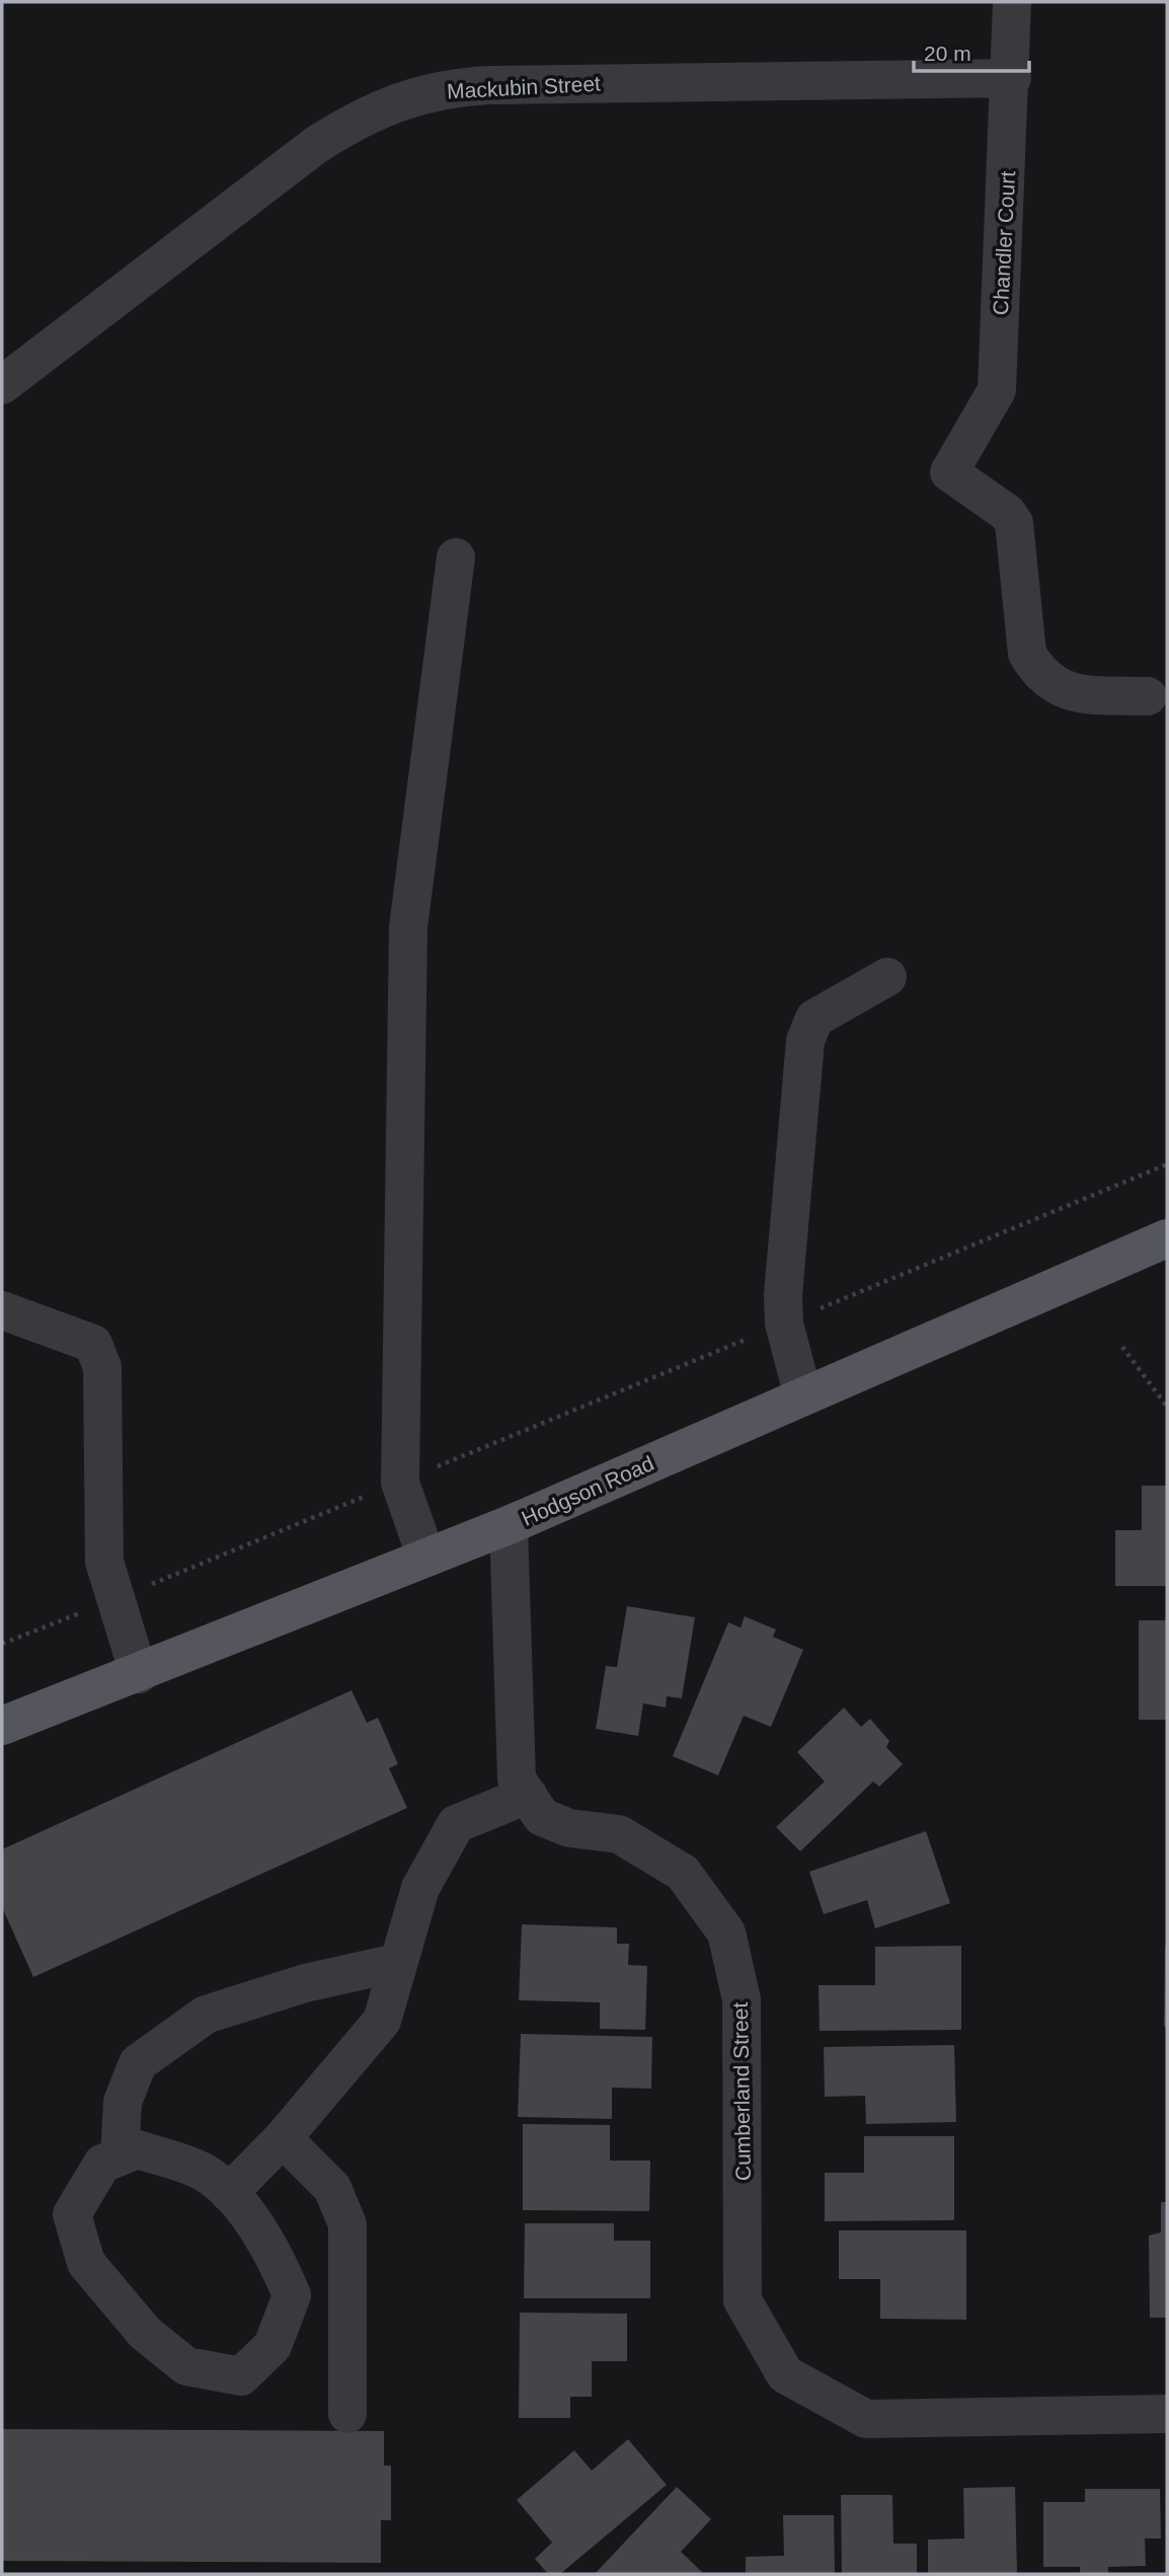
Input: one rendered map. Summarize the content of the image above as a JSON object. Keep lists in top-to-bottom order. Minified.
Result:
{"streets":{"main road":["Hodgson Road"],"street":["Mackubin Street","Chandler Court","Cumberland Street"]},"crossings":[["Mackubin Street","Chandler Court"],["Hodgson Road","Cumberland Street"]],"scale_bar":"20 m"}
